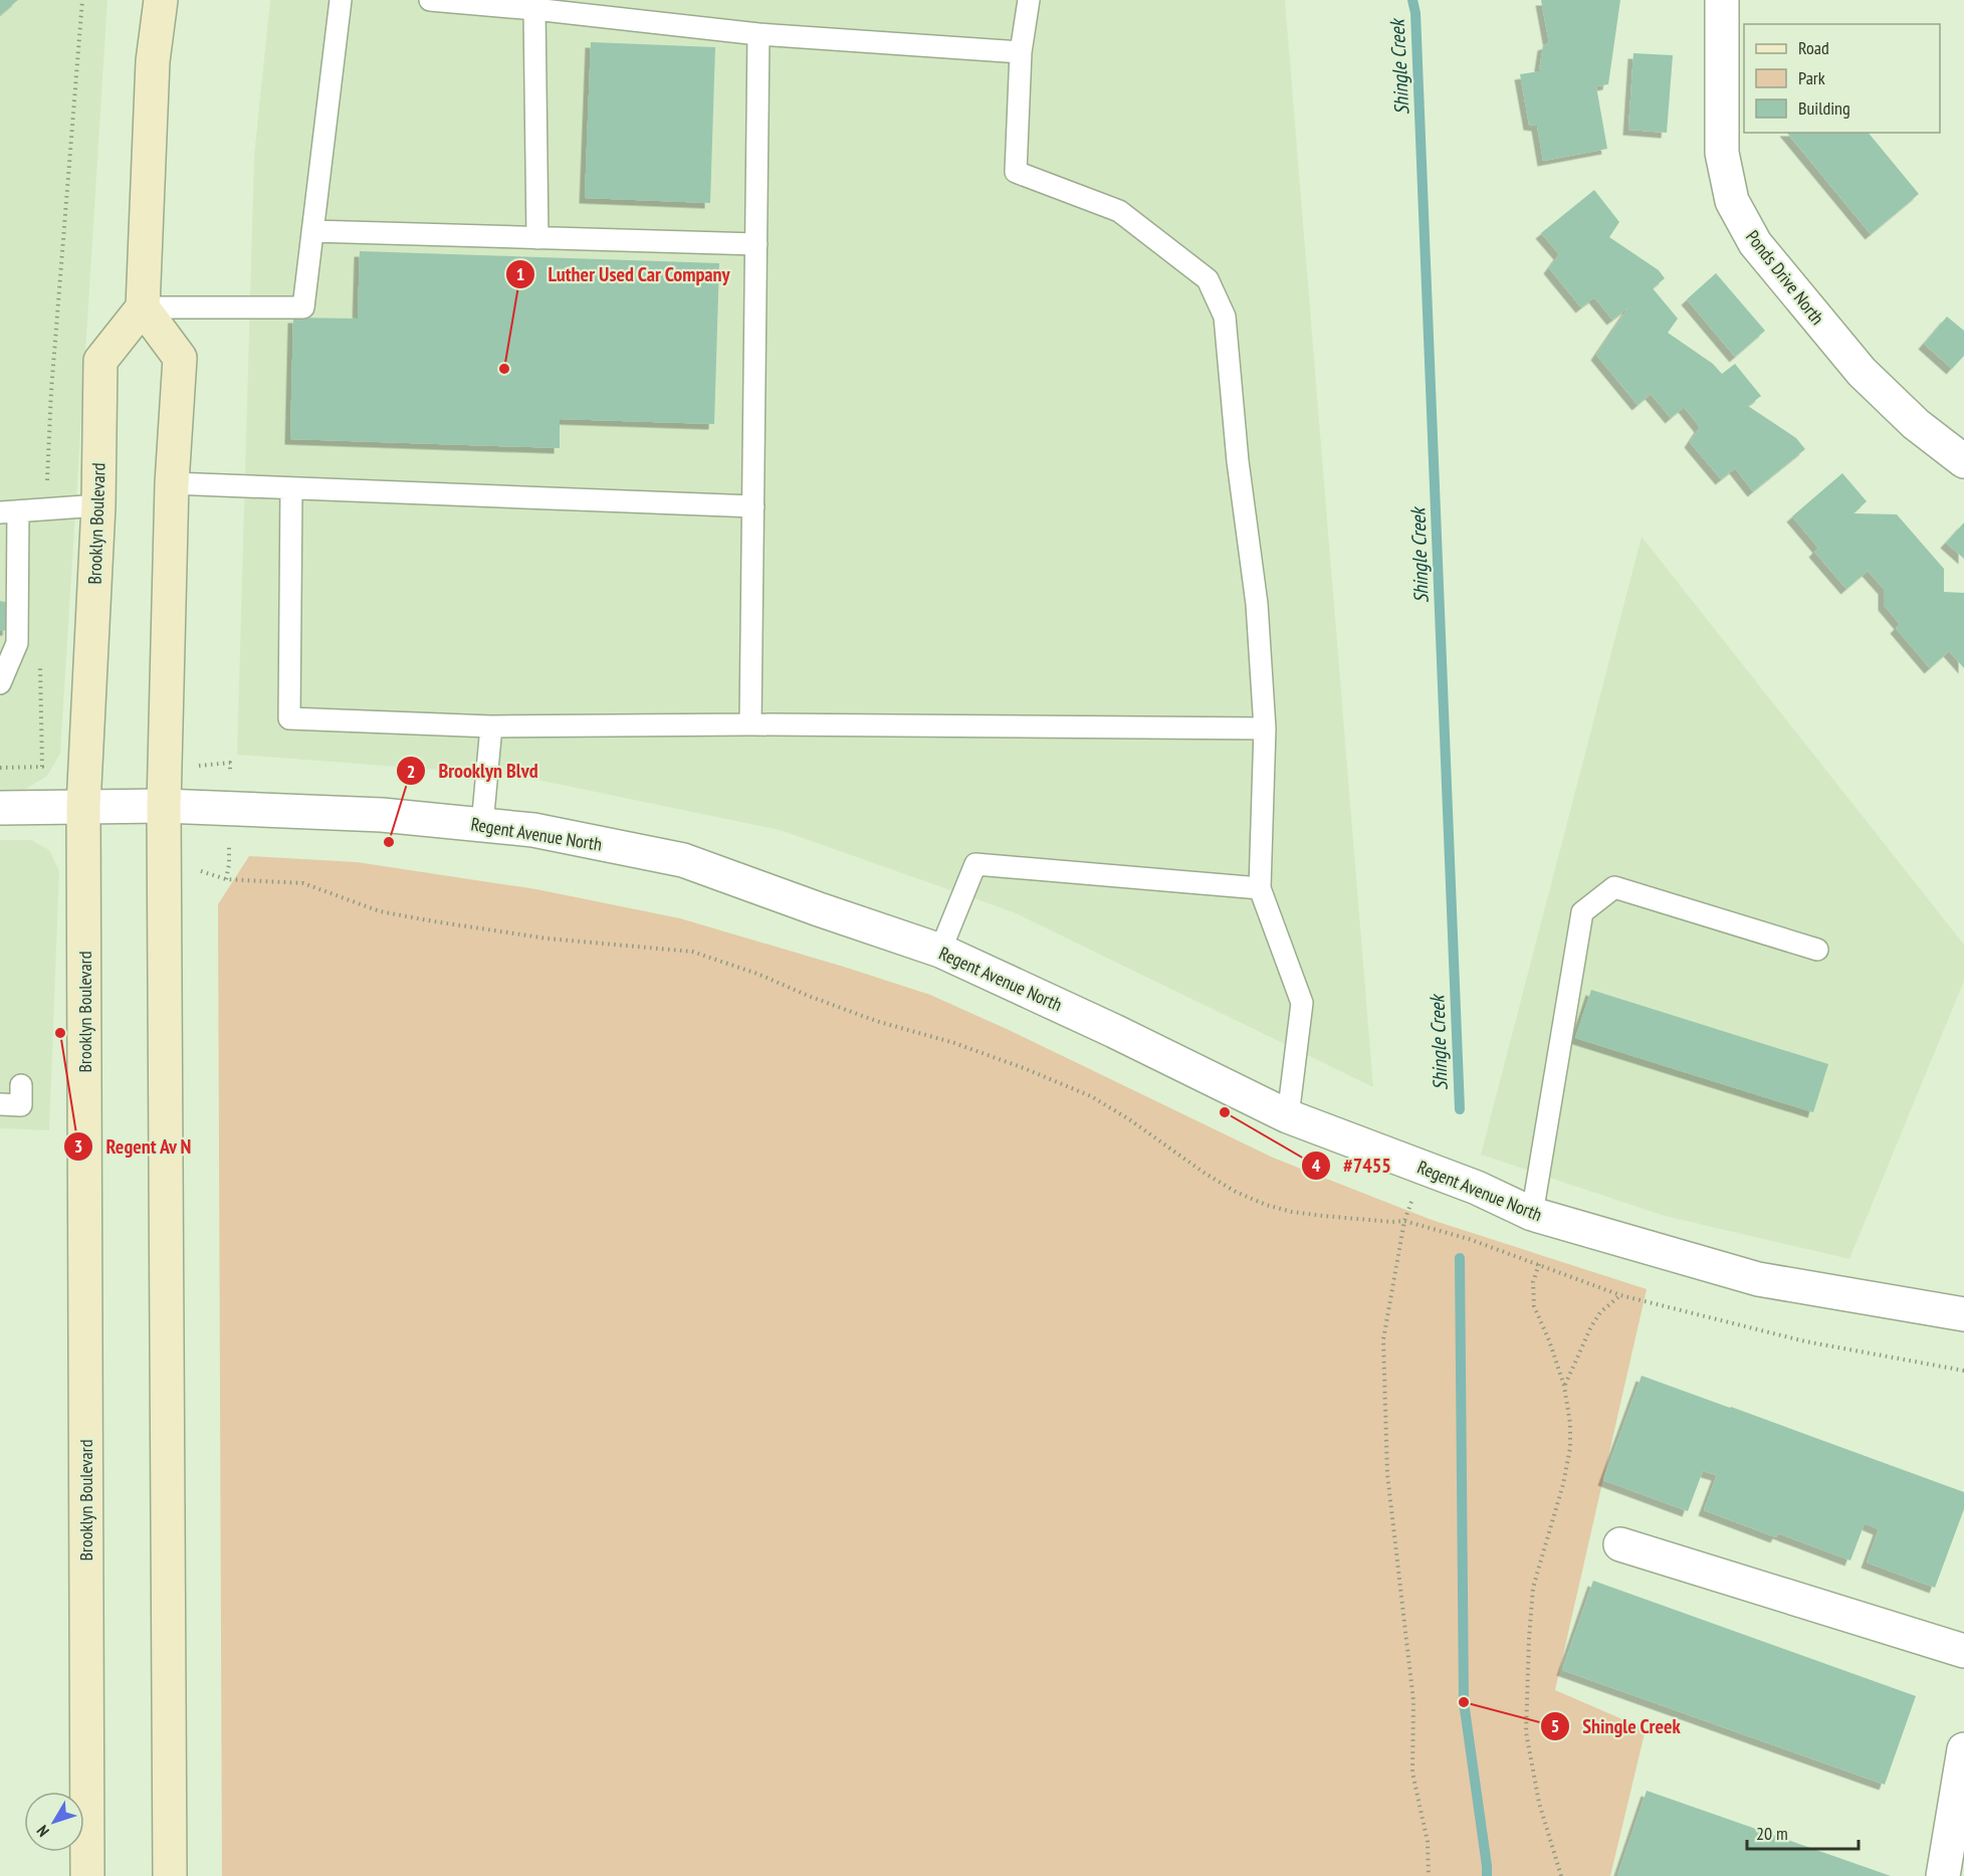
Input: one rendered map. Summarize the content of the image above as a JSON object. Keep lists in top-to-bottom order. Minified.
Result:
{"streets":{"main road":["Brooklyn Boulevard"],"street":["Ponds Drive North","Regent Avenue North"]},"crossings":[["Brooklyn Boulevard","Regent Avenue North"]],"water":["Shingle Creek"],"places":["Luther Used Car Company","Brooklyn Blvd","Regent Av N","#7455","Shingle Creek"],"legend":["Road","Park","Building"],"scale_bar":"20 m","north":"bottom left"}
